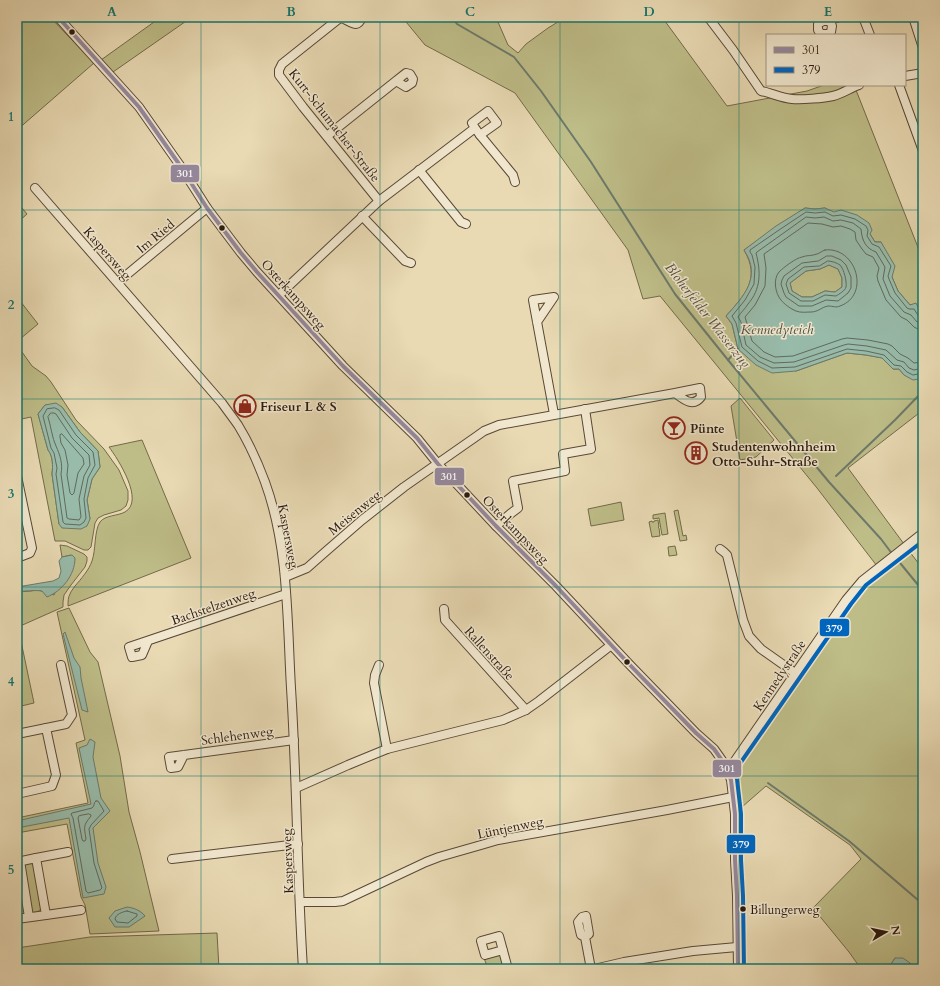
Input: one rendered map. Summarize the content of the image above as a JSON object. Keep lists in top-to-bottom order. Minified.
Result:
{"streets":{"street":["Kurt-Schumacher-Straße","Im Ried","Kaspersweg","Osterkampsweg","Meisenweg","Bachstelzenweg","Rallenstraße","Kennedystraße","Schlehenweg","Lüntjenweg"]},"crossings":[["Im Ried","Kaspersweg"],["Im Ried","Osterkampsweg"],["Kaspersweg","Meisenweg"],["Kaspersweg","Bachstelzenweg"],["Kaspersweg","Schlehenweg"],["Kaspersweg","Lüntjenweg"],["Osterkampsweg","Meisenweg"],["Osterkampsweg","Kennedystraße"],["Osterkampsweg","Lüntjenweg"]],"water":["Bloherfelder Wasserzug","Kennedyteich"],"places":{"shop":["Friseur L & S"],"bar":["Pünte"],"building":["Studentenwohnheim Otto-Suhr-Straße"],"other":["Billungerweg"]},"lines":["transit line 301","transit line 379"],"legend":["301","379"],"north":"right","grid":{"columns":["A","B","C","D","E"],"rows":["1","2","3","4","5"]}}
